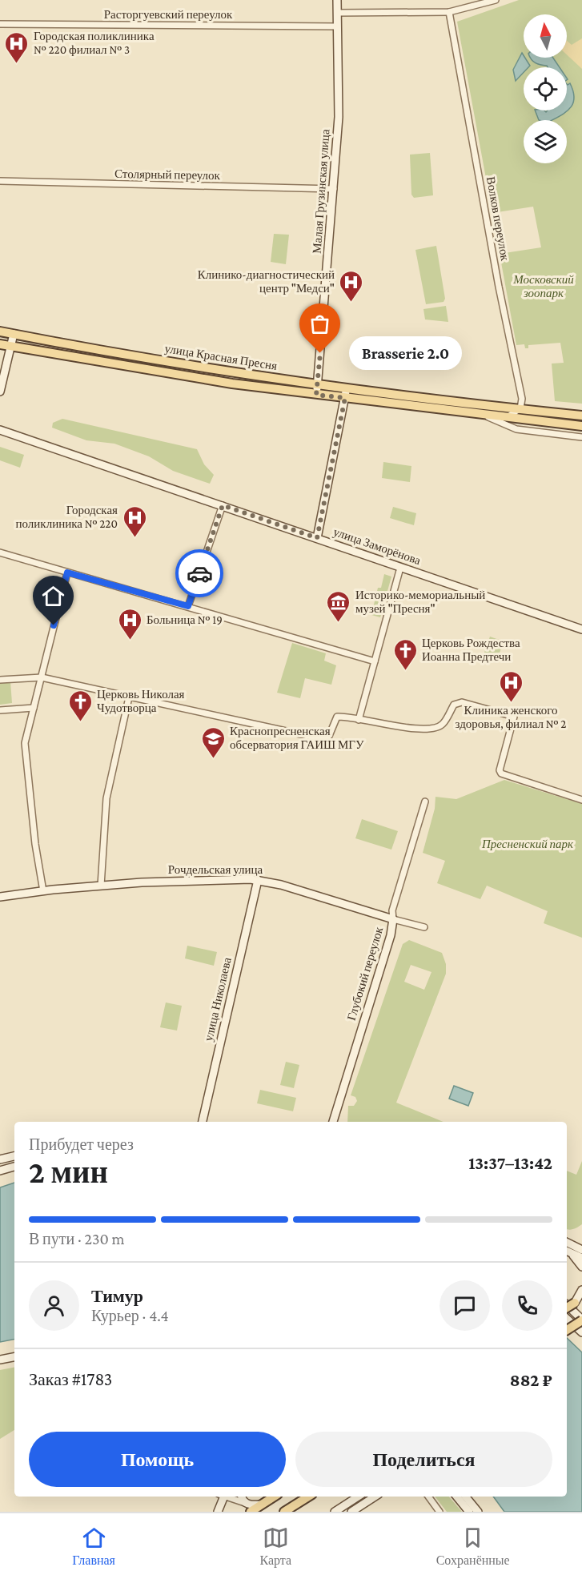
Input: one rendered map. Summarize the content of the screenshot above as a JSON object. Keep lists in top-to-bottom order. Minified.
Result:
{"streets":{"main road":["улица Красная Пресня"],"street":["Расторгуевский переулок","Столярный переулок","Малая Грузинская улица","Волков переулок","улица Заморёнова","Рочдельская улица","Глубокий переулок","улица Николаева"]},"crossings":[["Расторгуевский переулок","Малая Грузинская улица"],["Столярный переулок","Малая Грузинская улица"],["Малая Грузинская улица","улица Красная Пресня"],["Волков переулок","улица Красная Пресня"],["Рочдельская улица","Глубокий переулок"],["Рочдельская улица","улица Николаева"]],"parks":["Московский зоопарк","Пресненский парк"],"places":{"hospital":["Городская поликлиника № 220 филиал № 3","Клинико-диагностический центр \"Медси\"","Городская поликлиника № 220","Больница № 19","Клиника женского здоровья, филиал № 2"],"other":["Brasserie 2.0"],"museum":["Историко-мемориальный музей \"Пресня\""],"church":["Церковь Рождества Иоанна Предтечи","Церковь Николая Чудотворца"],"school or university":["Краснопресненская обсерватория ГАИШ МГУ"]},"north":"top","page":{"bubble":"Brasserie 2.0","heading":["2 мин","Прибудет через","13:37–13:42"],"panel":["Тимур","Курьер · 4.4","Заказ #1783","882 ₽"],"bar":"В пути · 230 m","buttons":["Помощь","Поделиться"],"tabs":["Главная","Карта","Сохранённые"]}}
